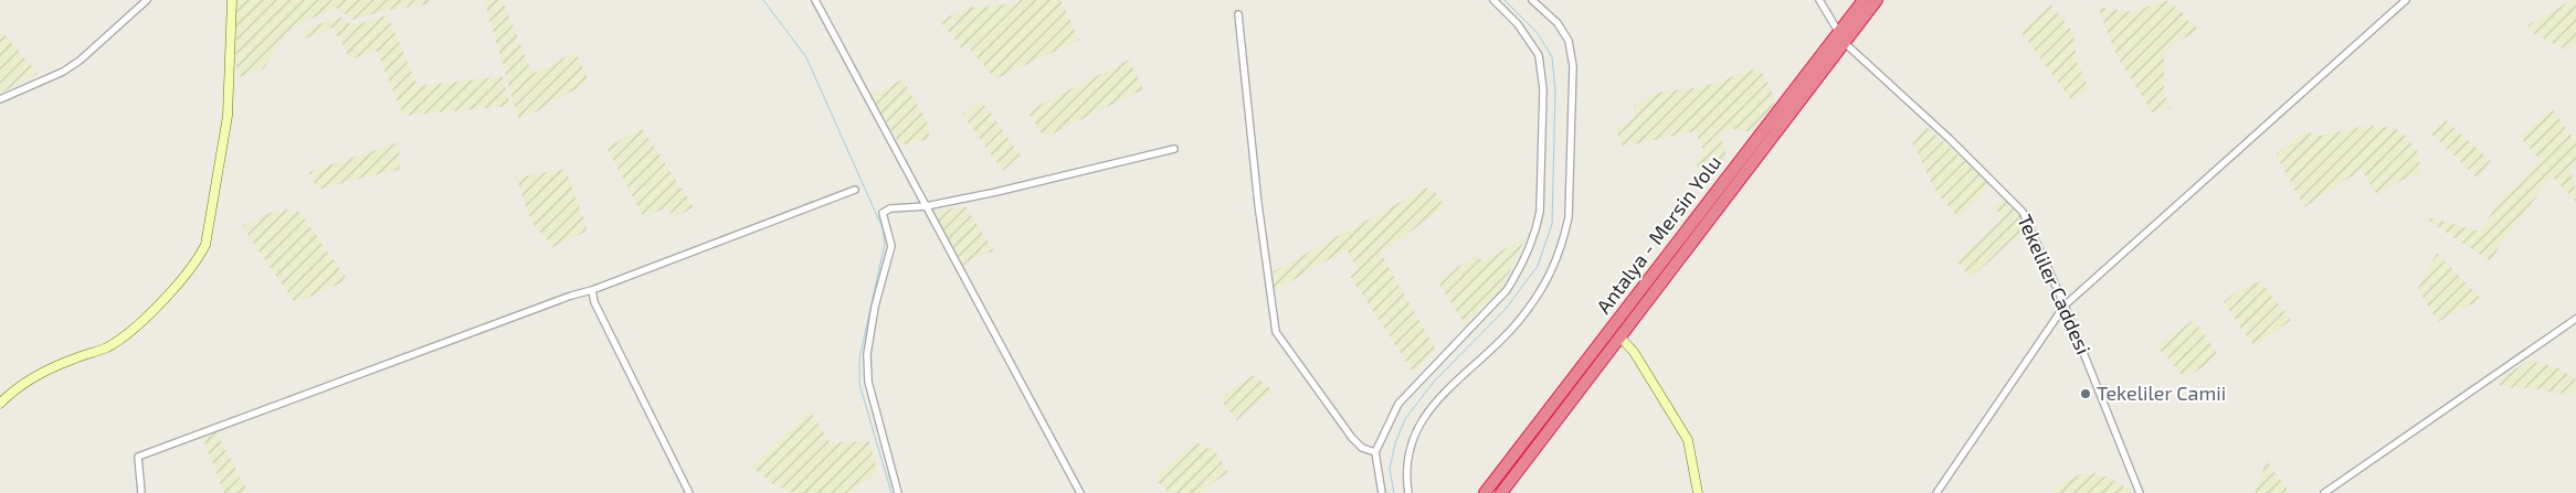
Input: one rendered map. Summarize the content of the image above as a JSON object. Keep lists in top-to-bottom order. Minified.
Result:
{"streets":{"highway":["Antalya - Mersin Yolu"],"street":["Tekeliler Caddesi"]},"crossings":[["Antalya - Mersin Yolu","Tekeliler Caddesi"]],"places":["Tekeliler Camii"]}
